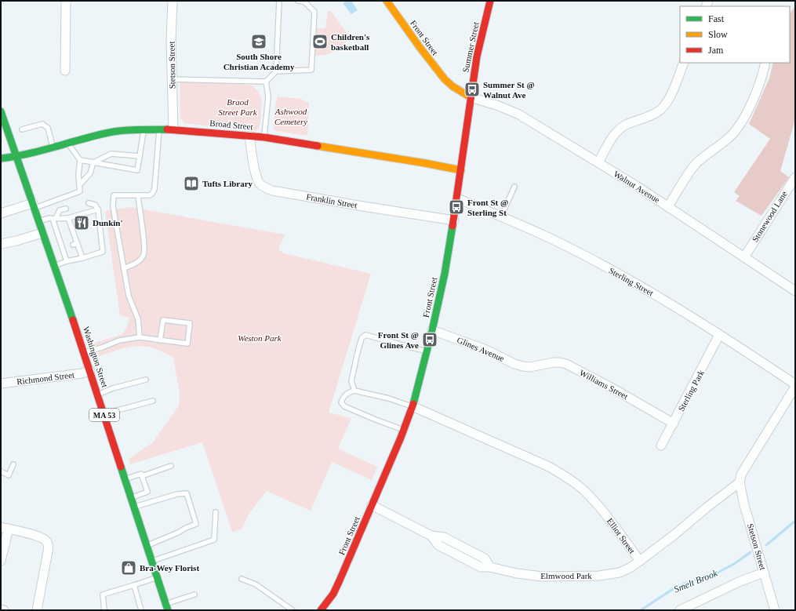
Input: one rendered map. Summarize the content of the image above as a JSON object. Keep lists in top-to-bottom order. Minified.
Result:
{"streets":{"street":["Front Street","Summer Street","Stetson Street","Broad Street","Walnut Avenue","Franklin Street","Stonewood Lane","Sterling Street","Glines Avenue","Washington Street","Richmond Street","Williams Street","Sterling Park","MA 53","Elliot Street","Elmwood Park"]},"crossings":[["Front Street","Summer Street"],["Front Street","Broad Street"],["Front Street","Walnut Avenue"],["Front Street","Franklin Street"],["Front Street","Sterling Street"],["Front Street","Glines Avenue"],["Front Street","Elliot Street"],["Front Street","Elmwood Park"],["Summer Street","Walnut Avenue"],["Stetson Street","Broad Street"],["Stetson Street","Elliot Street"],["Broad Street","Franklin Street"],["Broad Street","Washington Street"],["Walnut Avenue","Stonewood Lane"],["Sterling Street","Sterling Park"],["Sterling Street","Elliot Street"],["Glines Avenue","Williams Street"],["Washington Street","Richmond Street"],["Williams Street","Sterling Park"],["Elliot Street","Elmwood Park"]],"water":["Smelt Brook"],"parks":["Braod Street Park","Ashwood Cemetery","Weston Park"],"places":{"school or university":["South Shore Christian Academy"],"sports":["Children's basketball"],"bus stop":["Summer St @ Walnut Ave","Front St @ Sterling St","Front St @ Glines Ave"],"library":["Tufts Library"],"restaurant":["Dunkin'"],"shop":["Bra-Wey Florist"]},"legend":["Fast","Slow","Jam"]}
